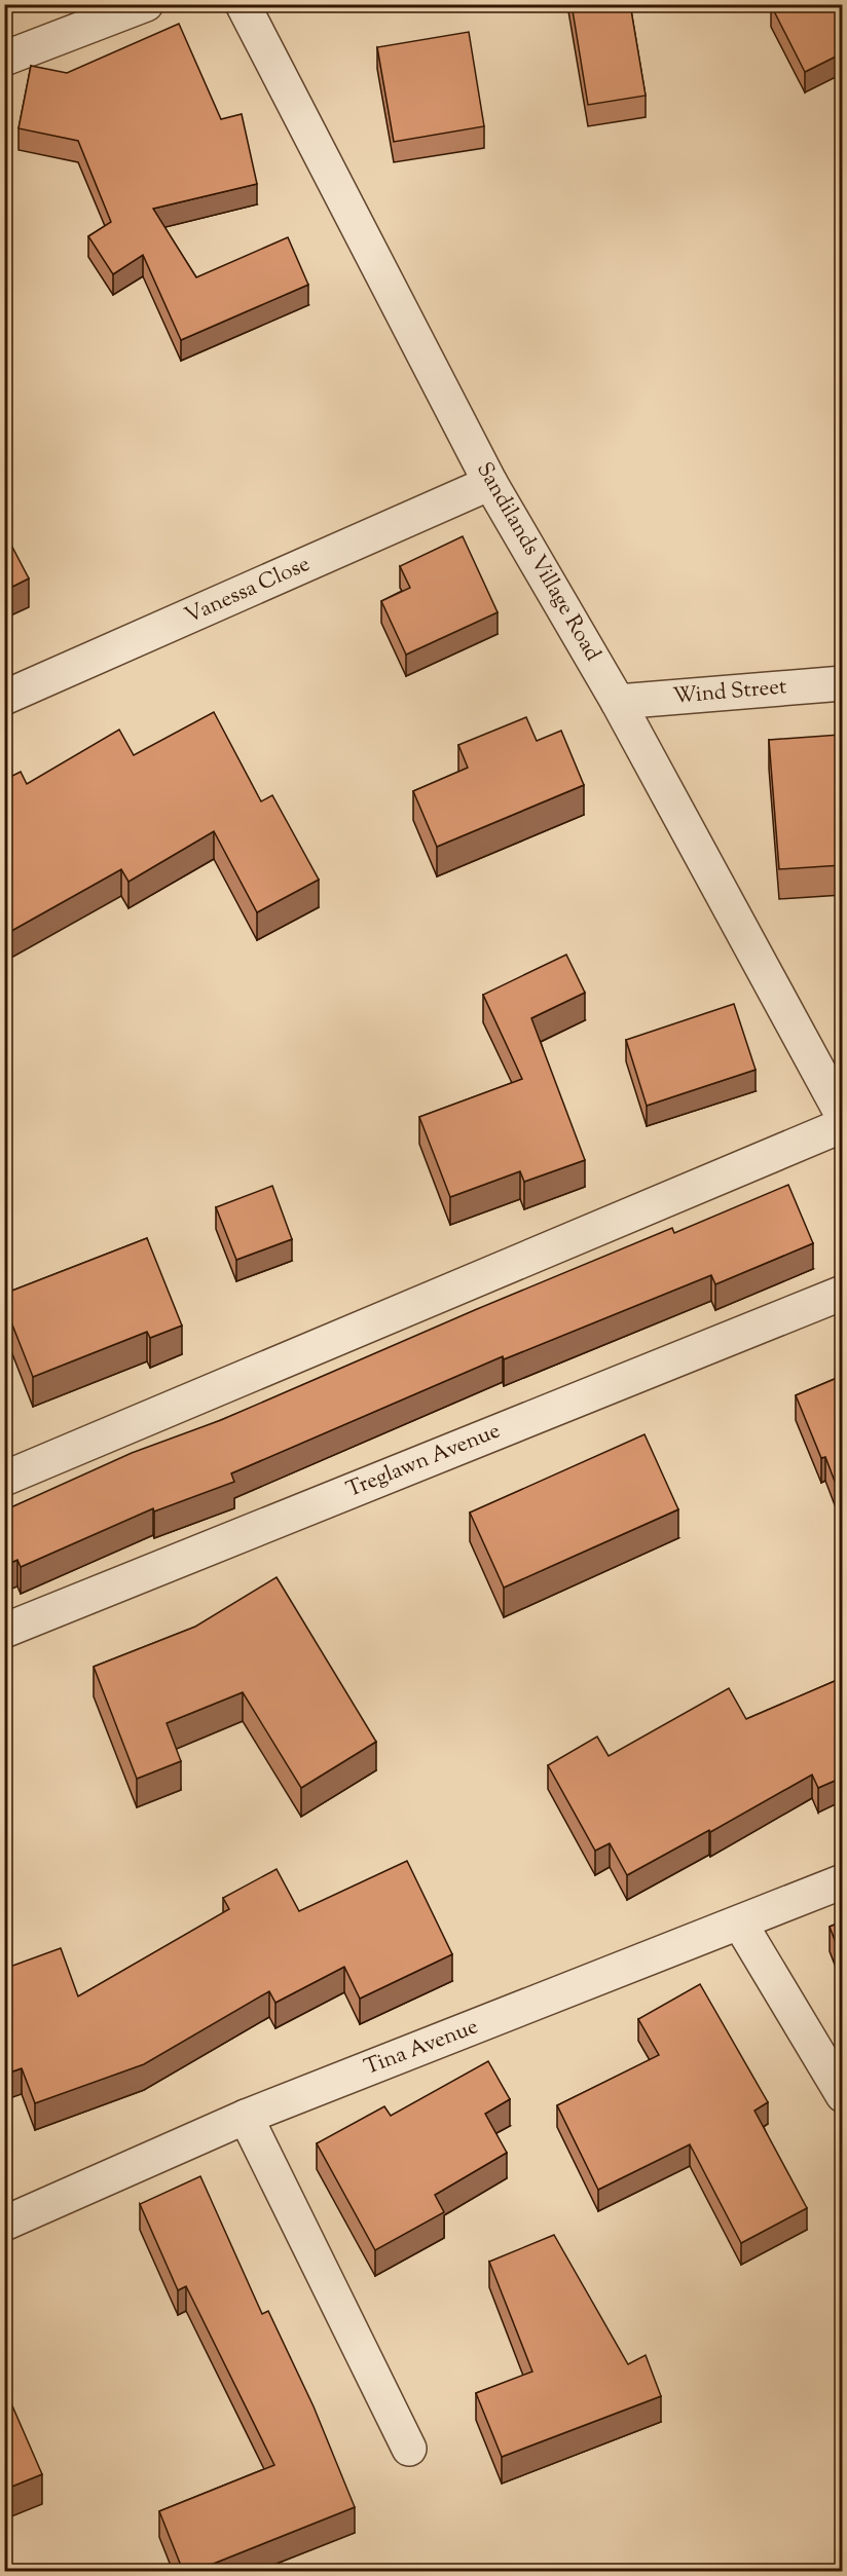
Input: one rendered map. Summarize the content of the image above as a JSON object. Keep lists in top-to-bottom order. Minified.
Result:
{"streets":{"street":["Sandilands Village Road","Vanessa Close","Wind Street","Treglawn Avenue","Tina Avenue"]},"crossings":[["Sandilands Village Road","Vanessa Close"],["Sandilands Village Road","Wind Street"]]}
